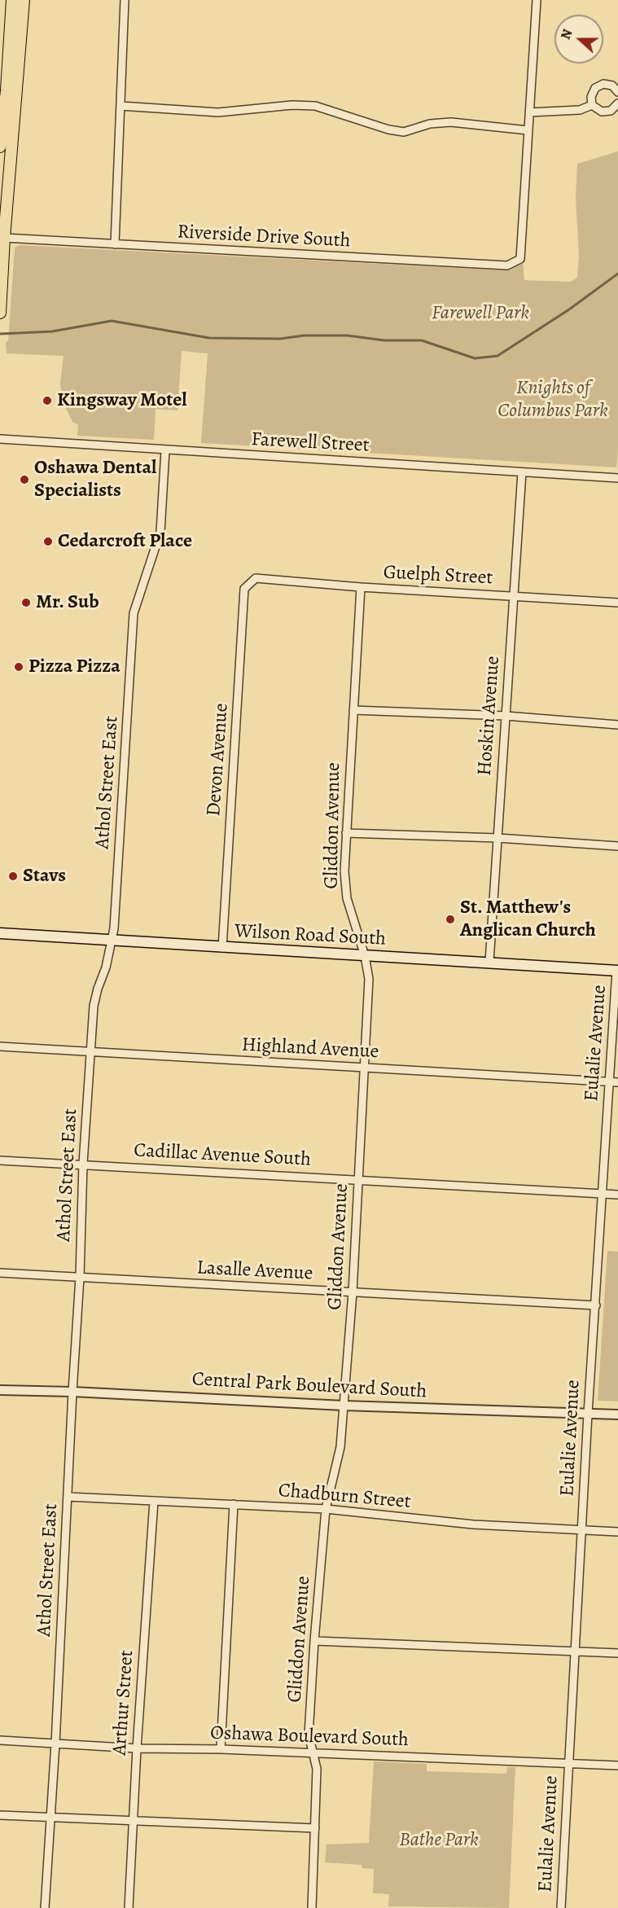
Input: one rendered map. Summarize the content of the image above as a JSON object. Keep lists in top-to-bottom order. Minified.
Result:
{"streets":{"main road":["Wilson Road South"],"street":["Riverside Drive South","Farewell Street","Guelph Street","Hoskin Avenue","Devon Avenue","Athol Street East","Gliddon Avenue","Eulalie Avenue","Highland Avenue","Cadillac Avenue South","Lasalle Avenue","Central Park Boulevard South","Chadburn Street","Arthur Street","Oshawa Boulevard South"]},"crossings":[["Farewell Street","Hoskin Avenue"],["Farewell Street","Athol Street East"],["Guelph Street","Hoskin Avenue"],["Guelph Street","Devon Avenue"],["Guelph Street","Gliddon Avenue"],["Hoskin Avenue","Wilson Road South"],["Devon Avenue","Wilson Road South"],["Athol Street East","Wilson Road South"],["Athol Street East","Highland Avenue"],["Athol Street East","Cadillac Avenue South"],["Athol Street East","Lasalle Avenue"],["Athol Street East","Central Park Boulevard South"],["Athol Street East","Chadburn Street"],["Athol Street East","Oshawa Boulevard South"],["Gliddon Avenue","Wilson Road South"],["Gliddon Avenue","Highland Avenue"],["Gliddon Avenue","Cadillac Avenue South"],["Gliddon Avenue","Lasalle Avenue"],["Gliddon Avenue","Central Park Boulevard South"],["Gliddon Avenue","Chadburn Street"],["Gliddon Avenue","Oshawa Boulevard South"],["Wilson Road South","Eulalie Avenue"],["Eulalie Avenue","Highland Avenue"],["Eulalie Avenue","Cadillac Avenue South"],["Eulalie Avenue","Lasalle Avenue"],["Eulalie Avenue","Central Park Boulevard South"],["Eulalie Avenue","Chadburn Street"],["Eulalie Avenue","Oshawa Boulevard South"],["Chadburn Street","Arthur Street"],["Arthur Street","Oshawa Boulevard South"]],"parks":["Farewell Park","Knights of Columbus Park","Bathe Park"],"places":["Kingsway Motel","Oshawa Dental Specialists","Cedarcroft Place","Mr. Sub","Pizza Pizza","Stavs","St. Matthew's Anglican Church"],"north":"left"}
